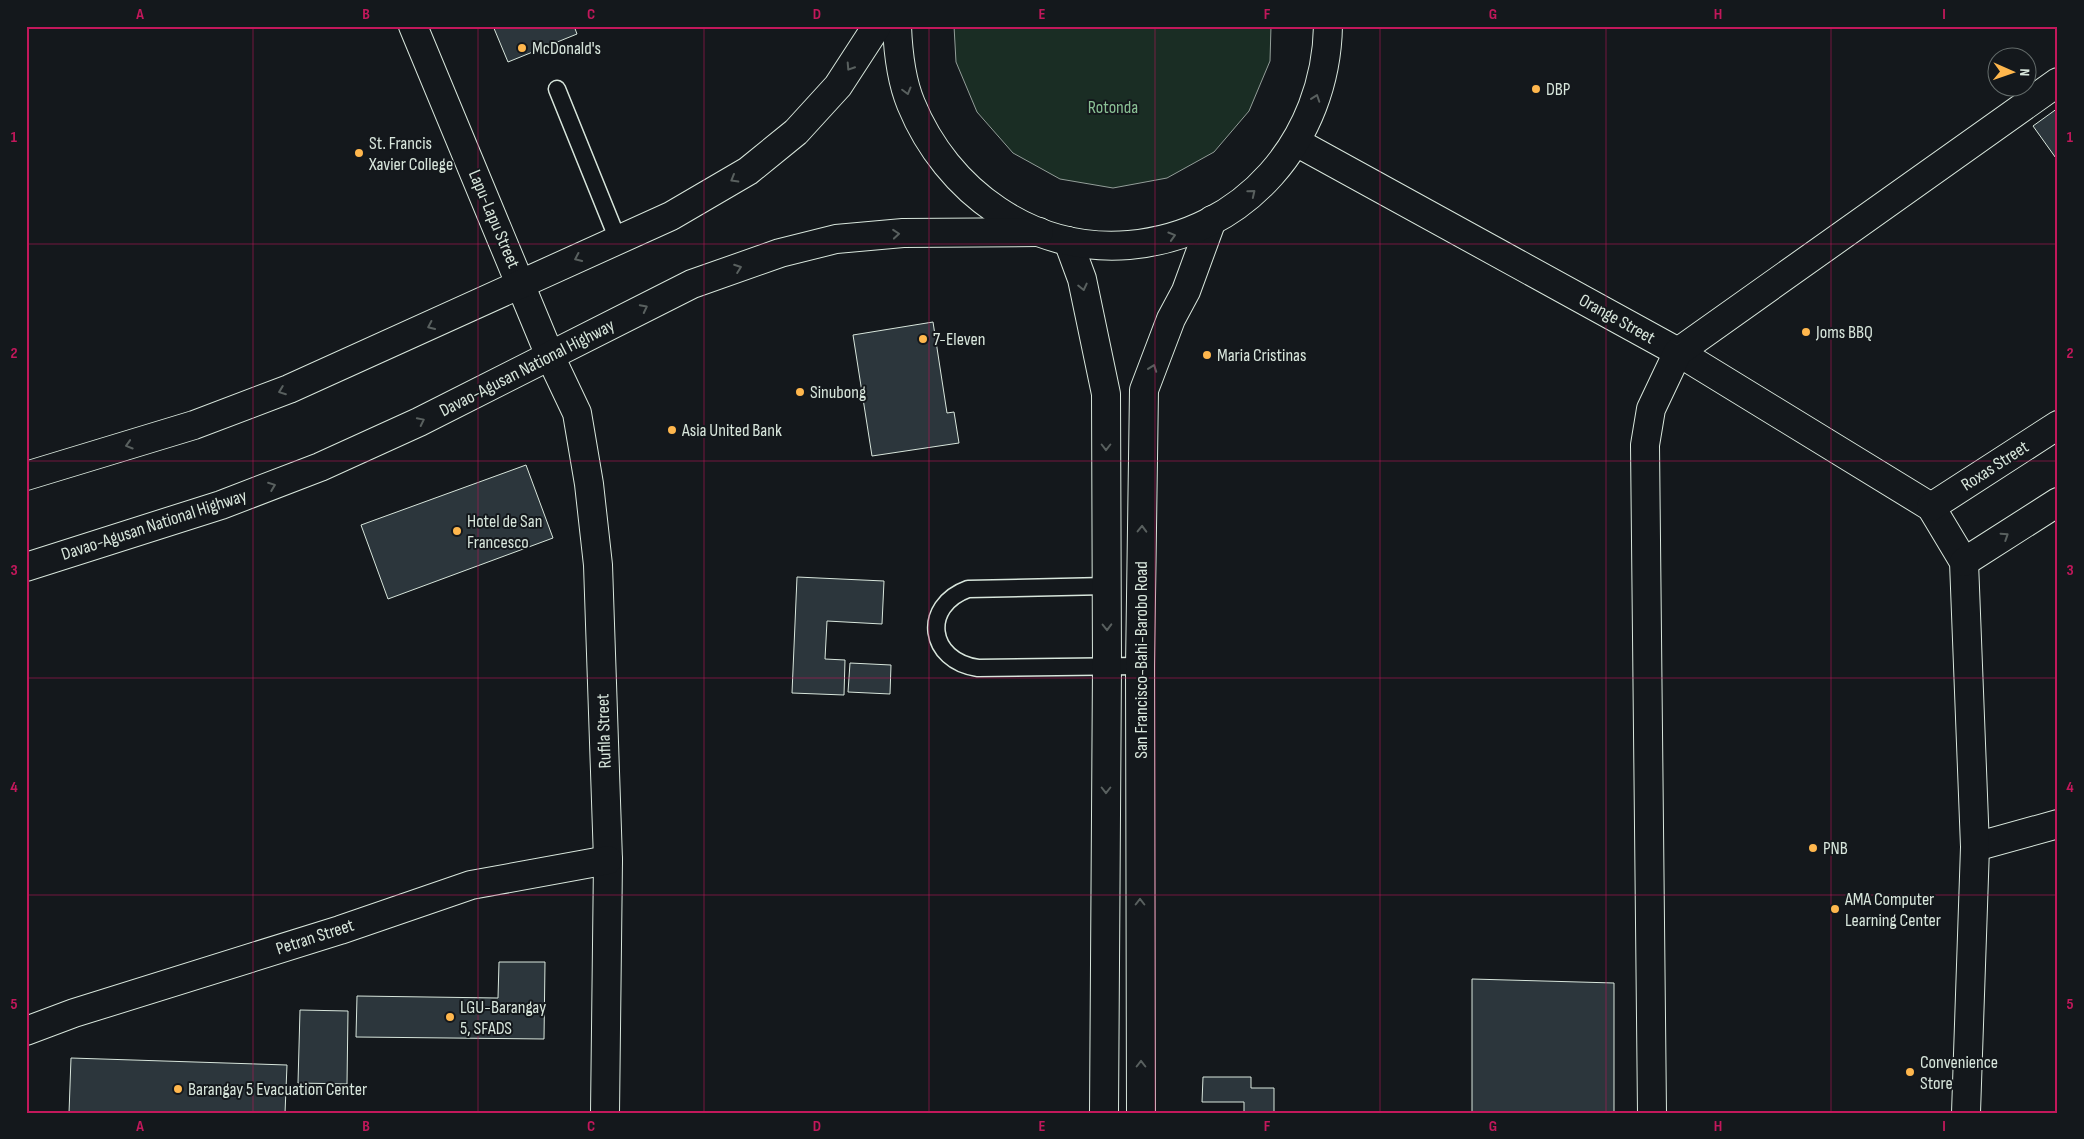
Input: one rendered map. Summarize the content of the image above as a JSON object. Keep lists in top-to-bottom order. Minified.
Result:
{"streets":{"main road":["Lapu-Lapu Street","Orange Street","Davao-Agusan National Highway","Roxas Street","San Francisco-Bahi-Barobo Road","Rufila Street","Petran Street"]},"crossings":[["Lapu-Lapu Street","Davao-Agusan National Highway"],["Lapu-Lapu Street","Rufila Street"],["Orange Street","Roxas Street"],["Davao-Agusan National Highway","Rufila Street"],["Rufila Street","Petran Street"]],"parks":["Rotonda"],"places":["McDonald's","DBP","St. Francis Xavier College","Joms BBQ","7-Eleven","Maria Cristinas","Sinubong","Asia United Bank","Hotel de San Francesco","PNB","AMA Computer Learning Center","LGU-Barangay 5, SFADS","Convenience Store","Barangay 5 Evacuation Center"],"north":"right","grid":{"columns":["A","B","C","D","E","F","G","H","I"],"rows":["1","2","3","4","5"]}}
